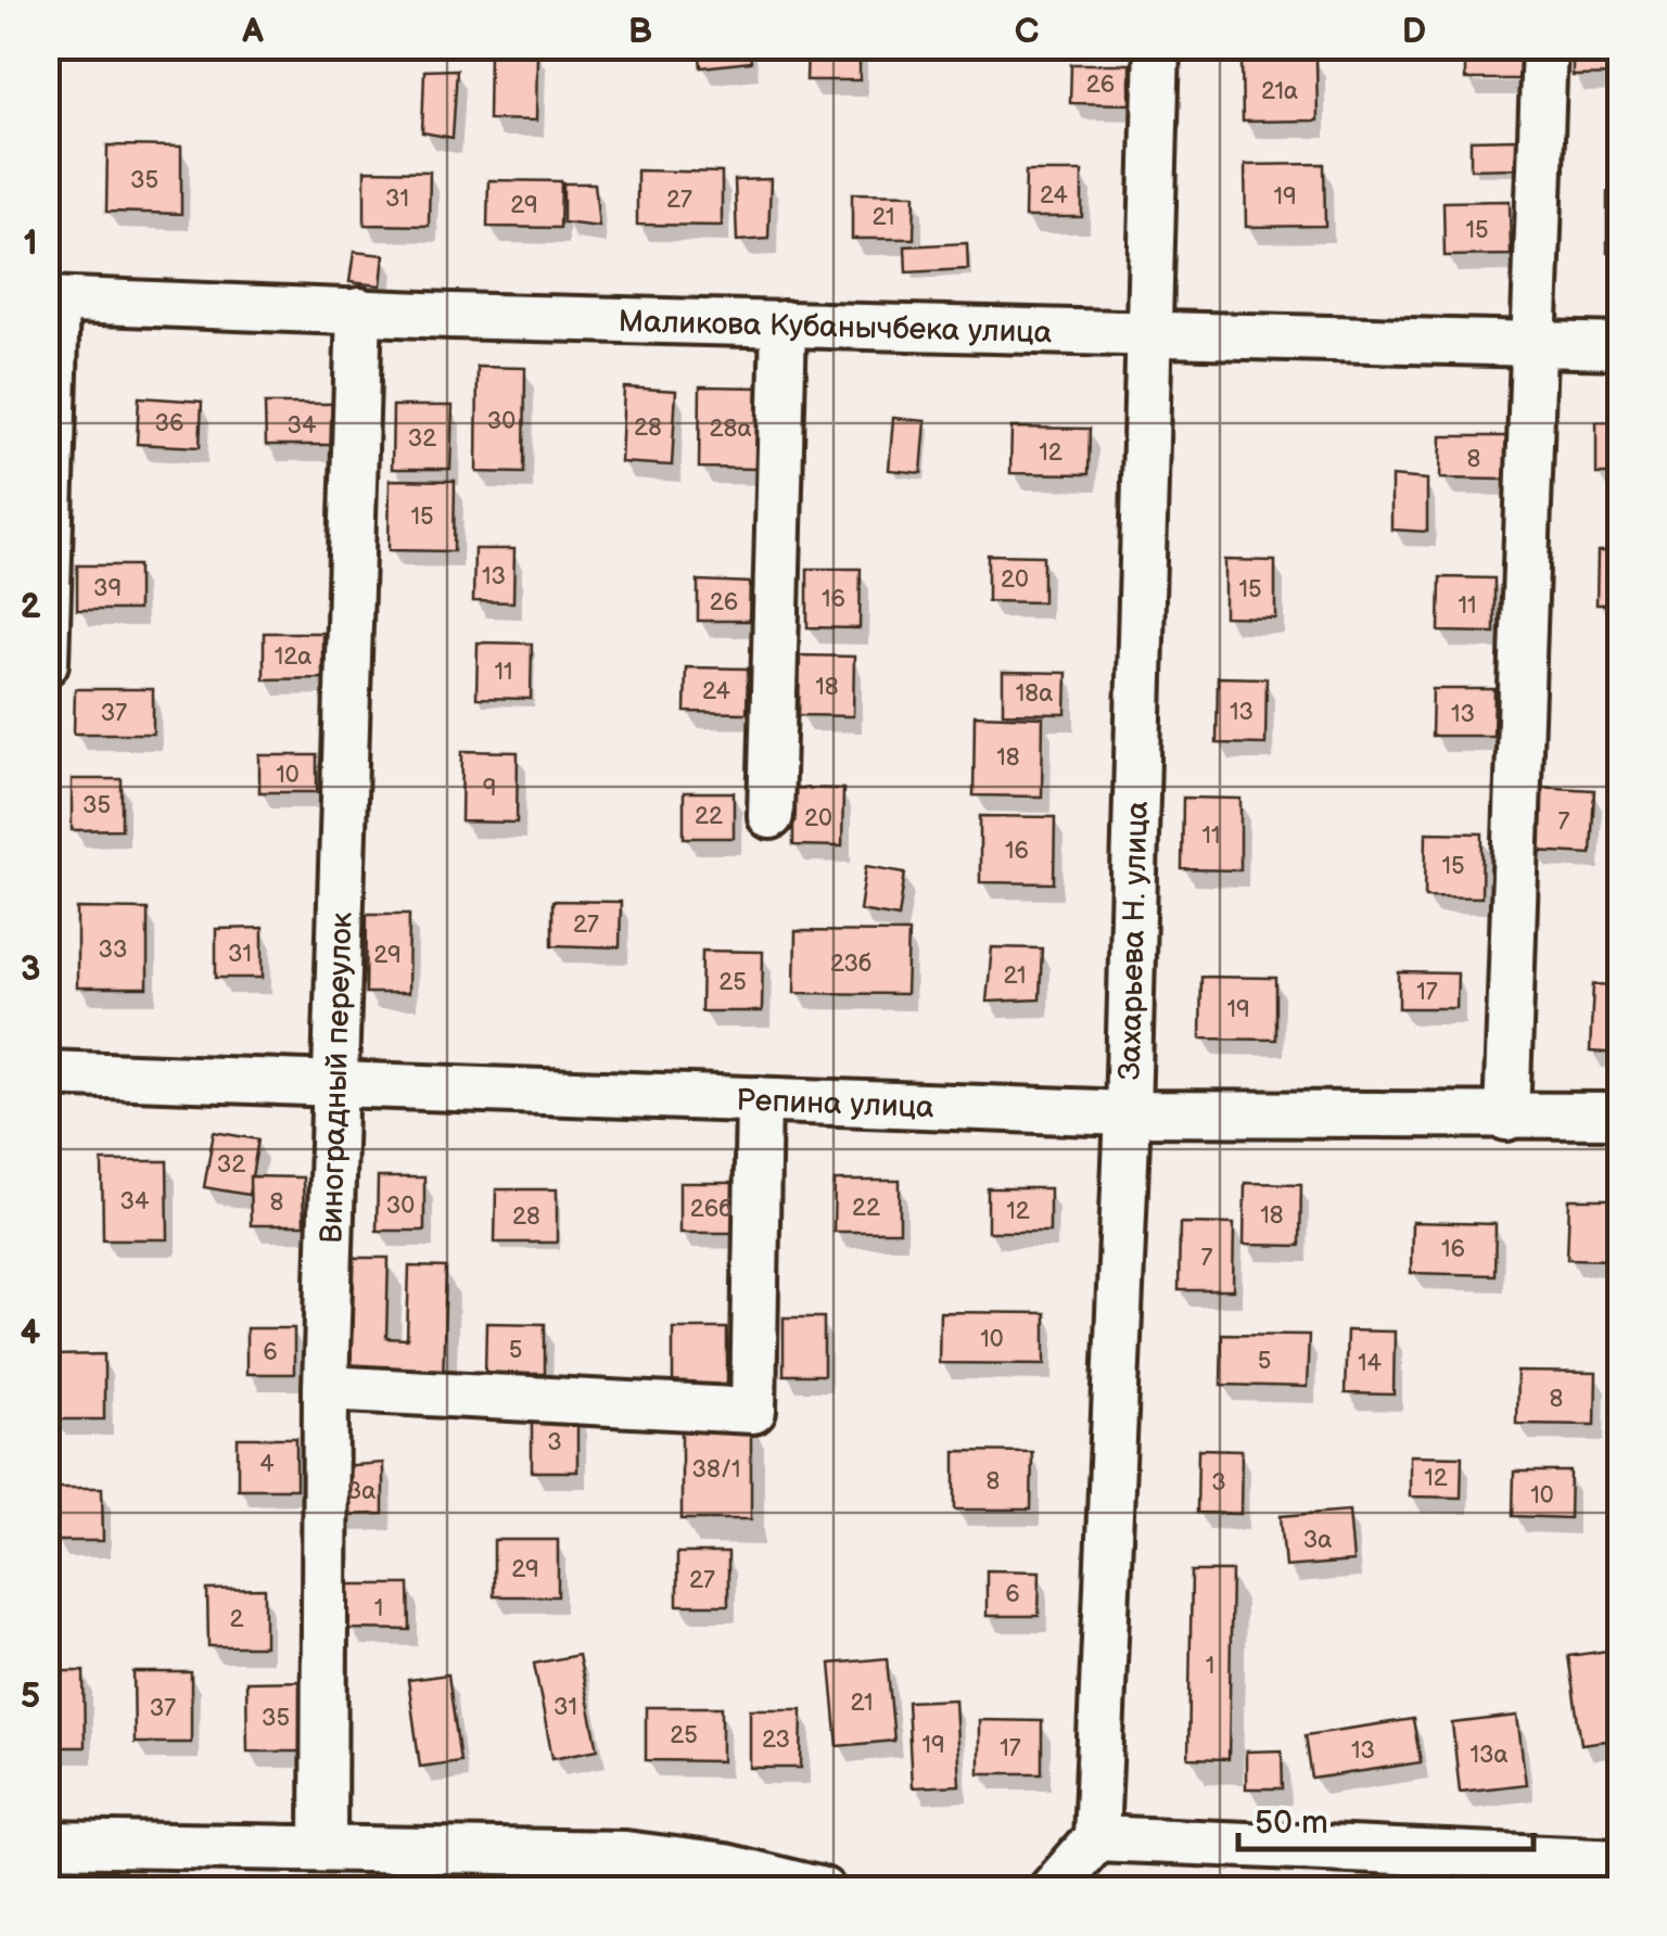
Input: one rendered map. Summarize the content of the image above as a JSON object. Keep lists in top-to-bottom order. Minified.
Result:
{"streets":{"street":["Маликова Кубанычбека улица","Захарьева Н. улица","Виноградный переулок","Репина улица"]},"crossings":[["Маликова Кубанычбека улица","Захарьева Н. улица"],["Маликова Кубанычбека улица","Виноградный переулок"],["Захарьева Н. улица","Репина улица"],["Виноградный переулок","Репина улица"]],"house_numbers":["26","21а","35","24","19","31","27","29","21","15","30","36","34","28","28а","32","12","8","15","13","20","39","15","16","26","11","12а","11","18","24","18а","13","37","13","18","10","9","35","22","20","7","11","16","15","27","33","31","29","23б","21","25","17","19","32","34","8","30","22","26б","12","18","28","16","7","10","5","6","5","14","8","3","4","38/1","12","8","3","3а","10","3а","29","27","6","1","2","1","21","31","37","35","25","23","19","17","13","13а"],"scale_bar":"50 m","grid":{"columns":["A","B","C","D"],"rows":["1","2","3","4","5"]}}
